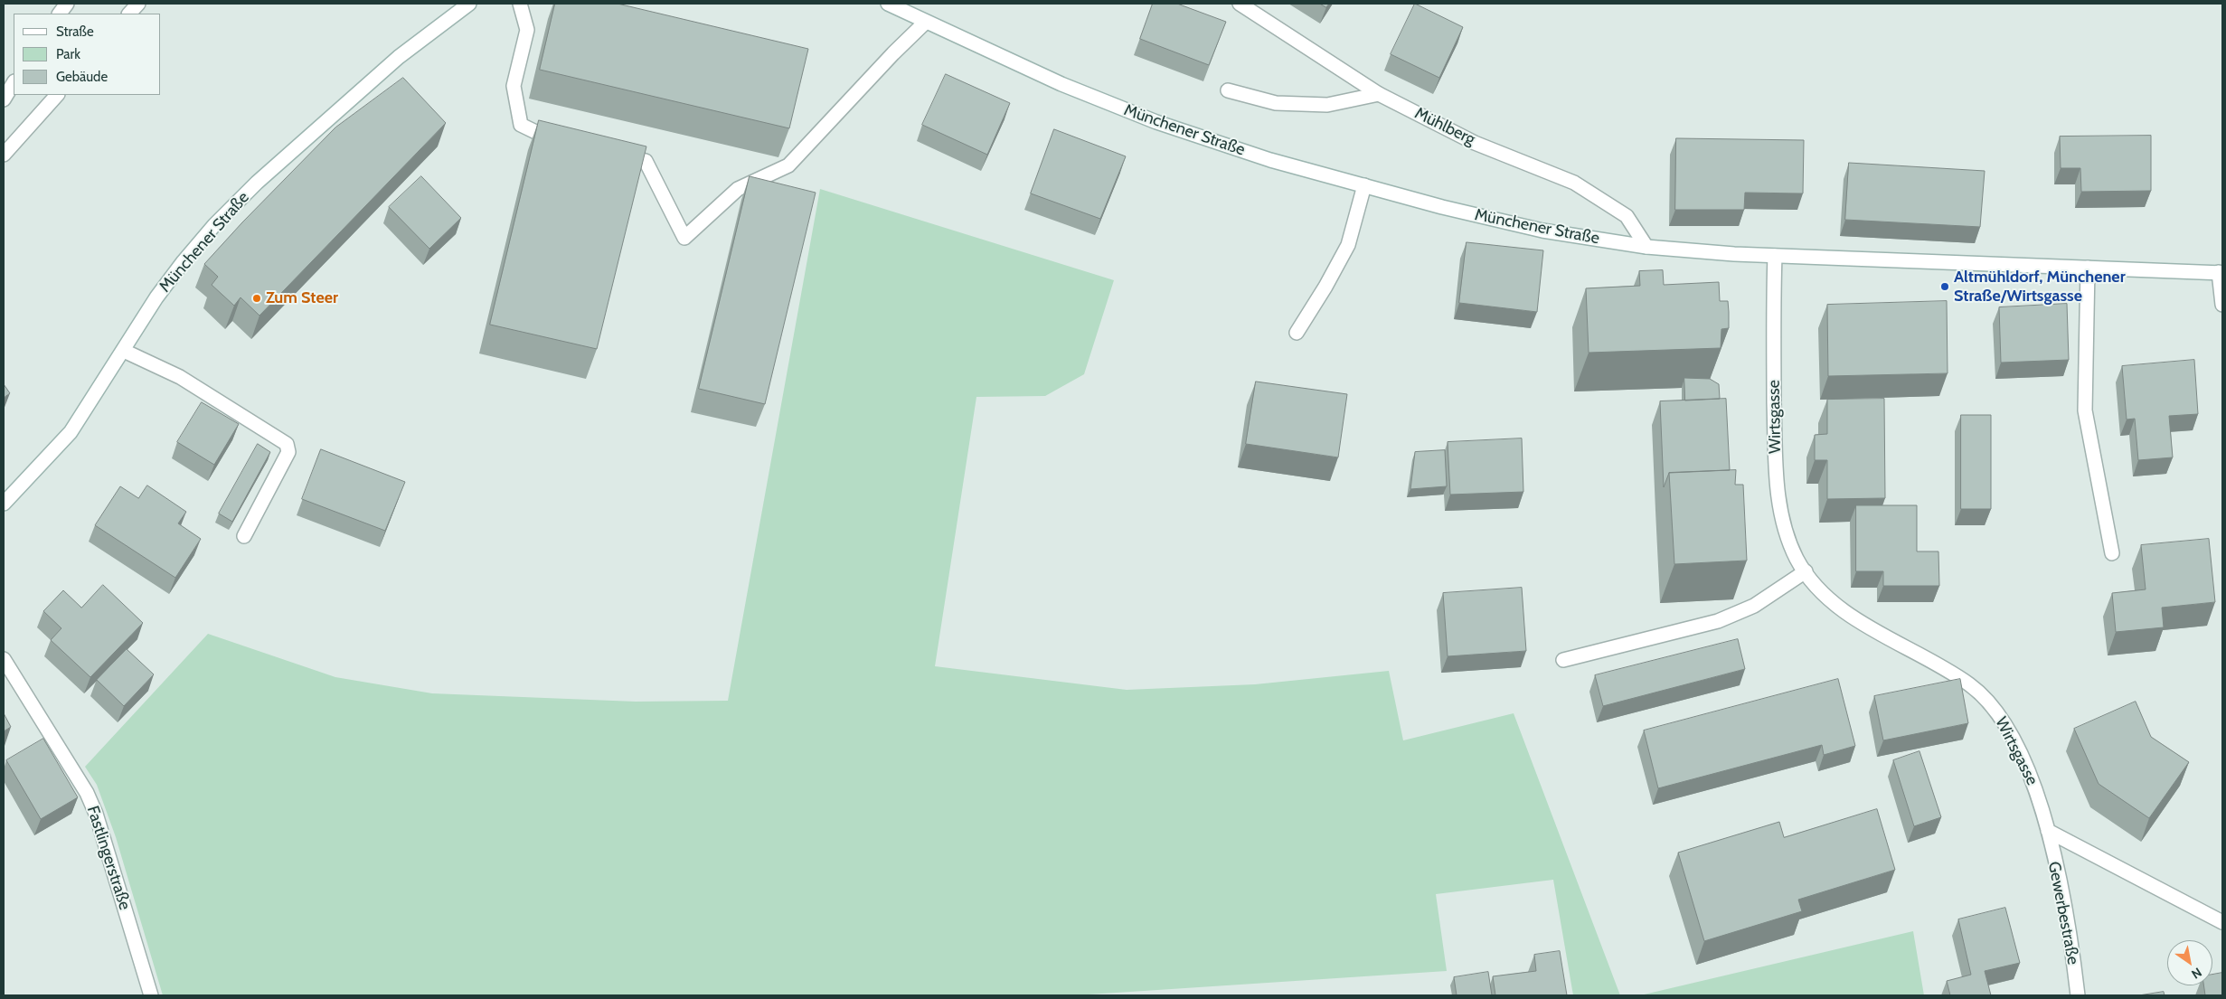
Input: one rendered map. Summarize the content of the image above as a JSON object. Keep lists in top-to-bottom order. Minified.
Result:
{"streets":{"street":["Mühlberg","Münchener Straße","Wirtsgasse","Fastlingerstraße","Gewerbestraße"]},"crossings":[["Mühlberg","Münchener Straße"],["Münchener Straße","Wirtsgasse"],["Wirtsgasse","Gewerbestraße"]],"places":["Altmühldorf, Münchener Straße/Wirtsgasse","Zum Steer"],"legend":["Straße","Park","Gebäude"],"north":"bottom right"}
